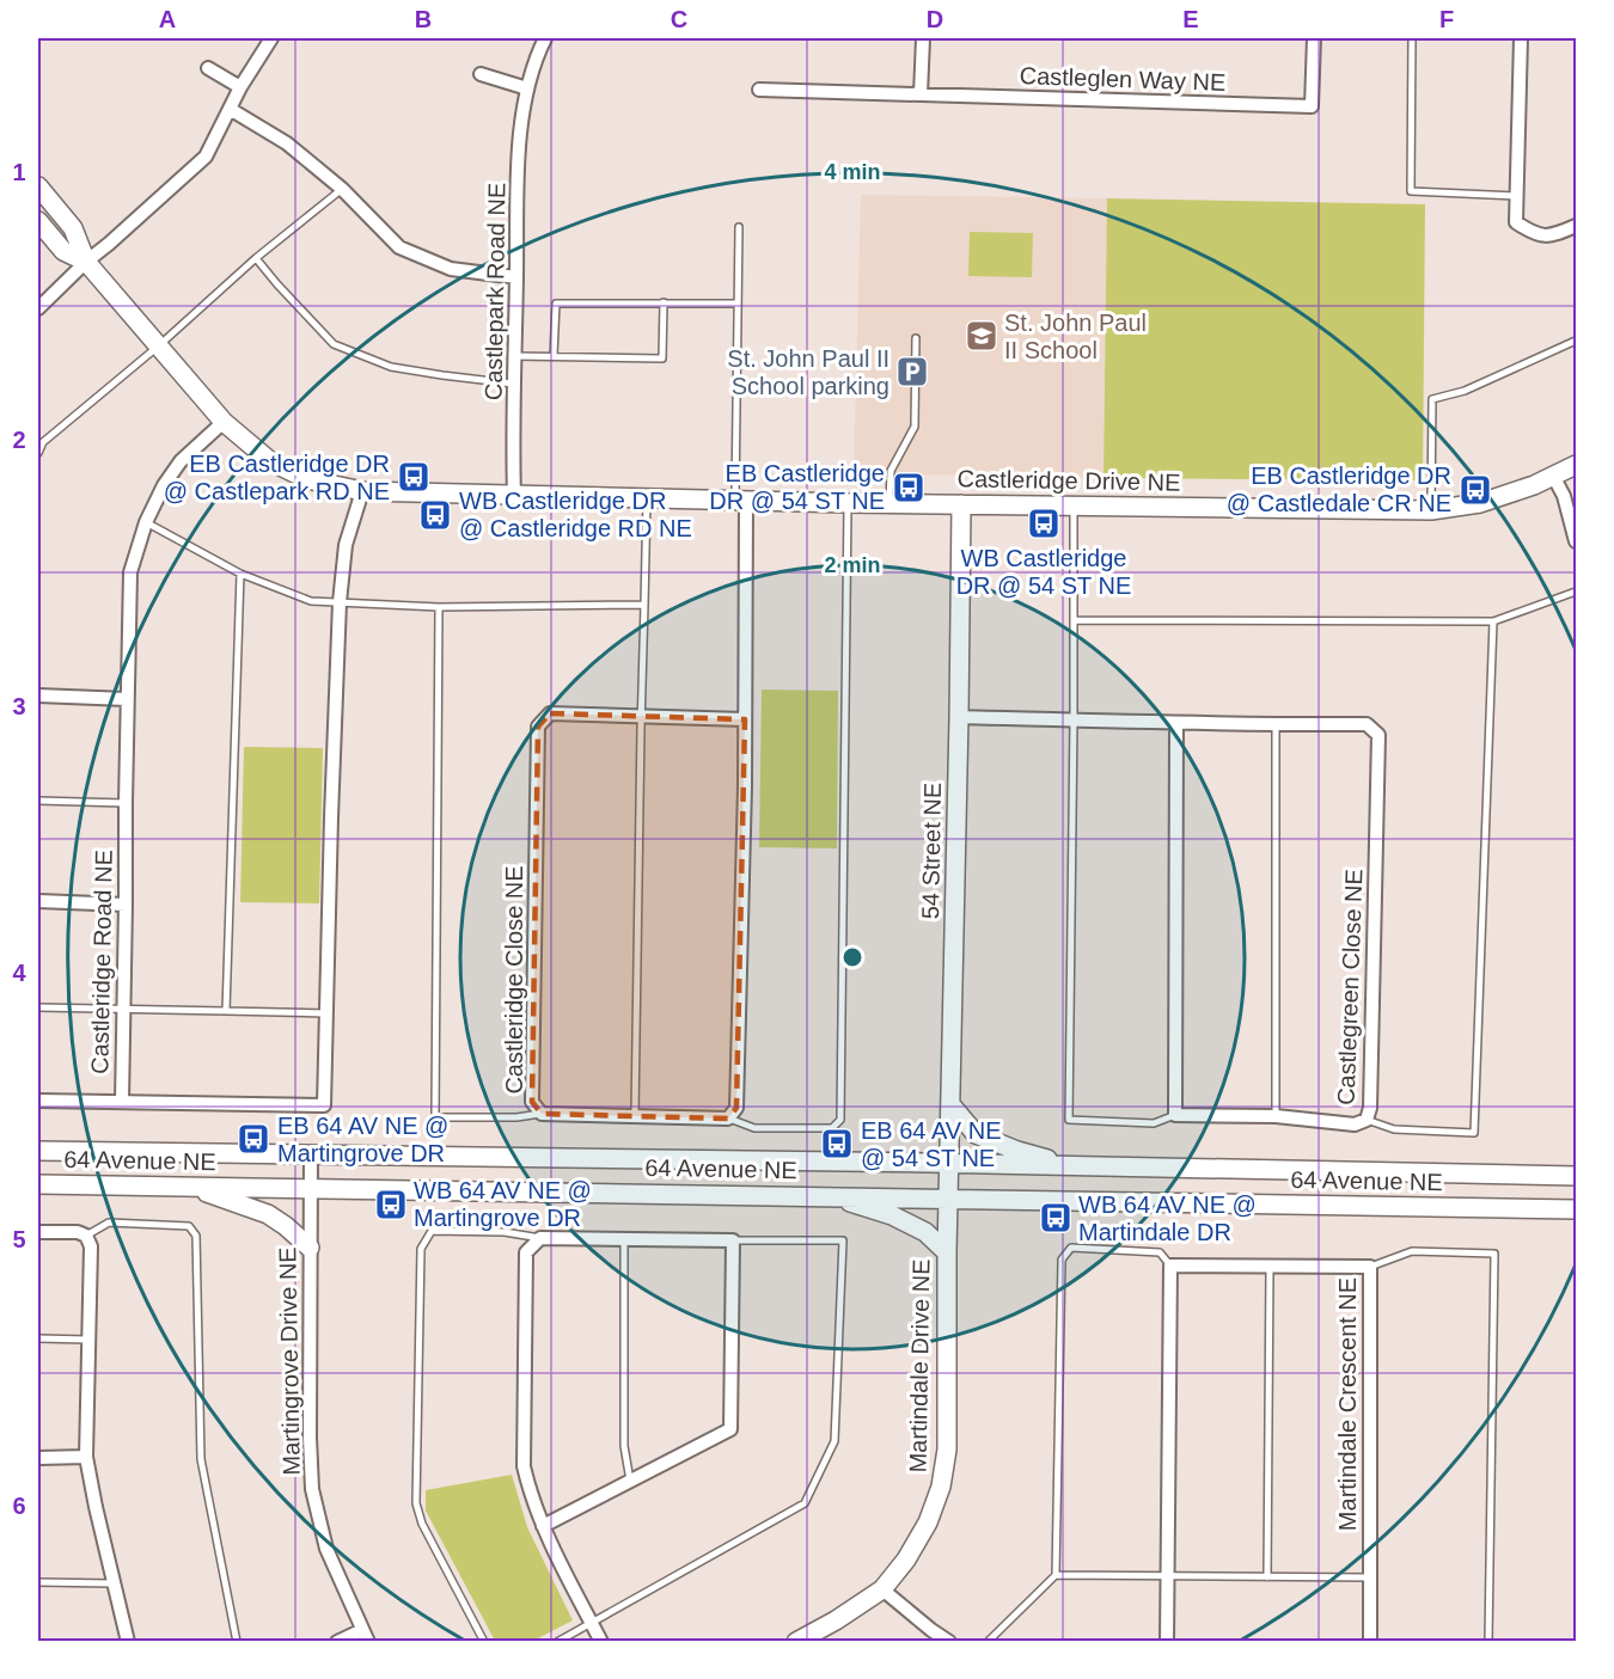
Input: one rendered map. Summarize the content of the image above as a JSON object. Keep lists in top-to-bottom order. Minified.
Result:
{"streets":{"main road":["Castleridge Drive NE","54 Street NE","64 Avenue NE","Martindale Drive NE"],"street":["Castleglen Way NE","Castlepark Road NE","Castleridge Road NE","Castleridge Close NE","Castlegreen Close NE","Martingrove Drive NE","Martindale Crescent NE"]},"crossings":[["Castlepark Road NE","Castleridge Drive NE"],["Castleridge Drive NE","54 Street NE"],["Castleridge Drive NE","Castleridge Road NE"],["54 Street NE","Castlegreen Close NE"],["54 Street NE","64 Avenue NE"],["54 Street NE","Martindale Drive NE"],["64 Avenue NE","Martingrove Drive NE"],["64 Avenue NE","Martindale Drive NE"]],"places":{"school or university":["St. John Paul II School"],"parking":["St. John Paul II School parking"],"bus stop":["EB Castleridge DR @ Castlepark RD NE","EB Castleridge DR @ 54 ST NE","EB Castleridge DR @ Castledale CR NE","WB Castleridge DR @ Castleridge RD NE","WB Castleridge DR @ 54 ST NE","EB 64 AV NE @ Martingrove DR","EB 64 AV NE @ 54 ST NE","WB 64 AV NE @ Martingrove DR","WB 64 AV NE @ Martindale DR"]},"grid":{"columns":["A","B","C","D","E","F"],"rows":["1","2","3","4","5","6"]},"rings":["4 min","2 min"]}
